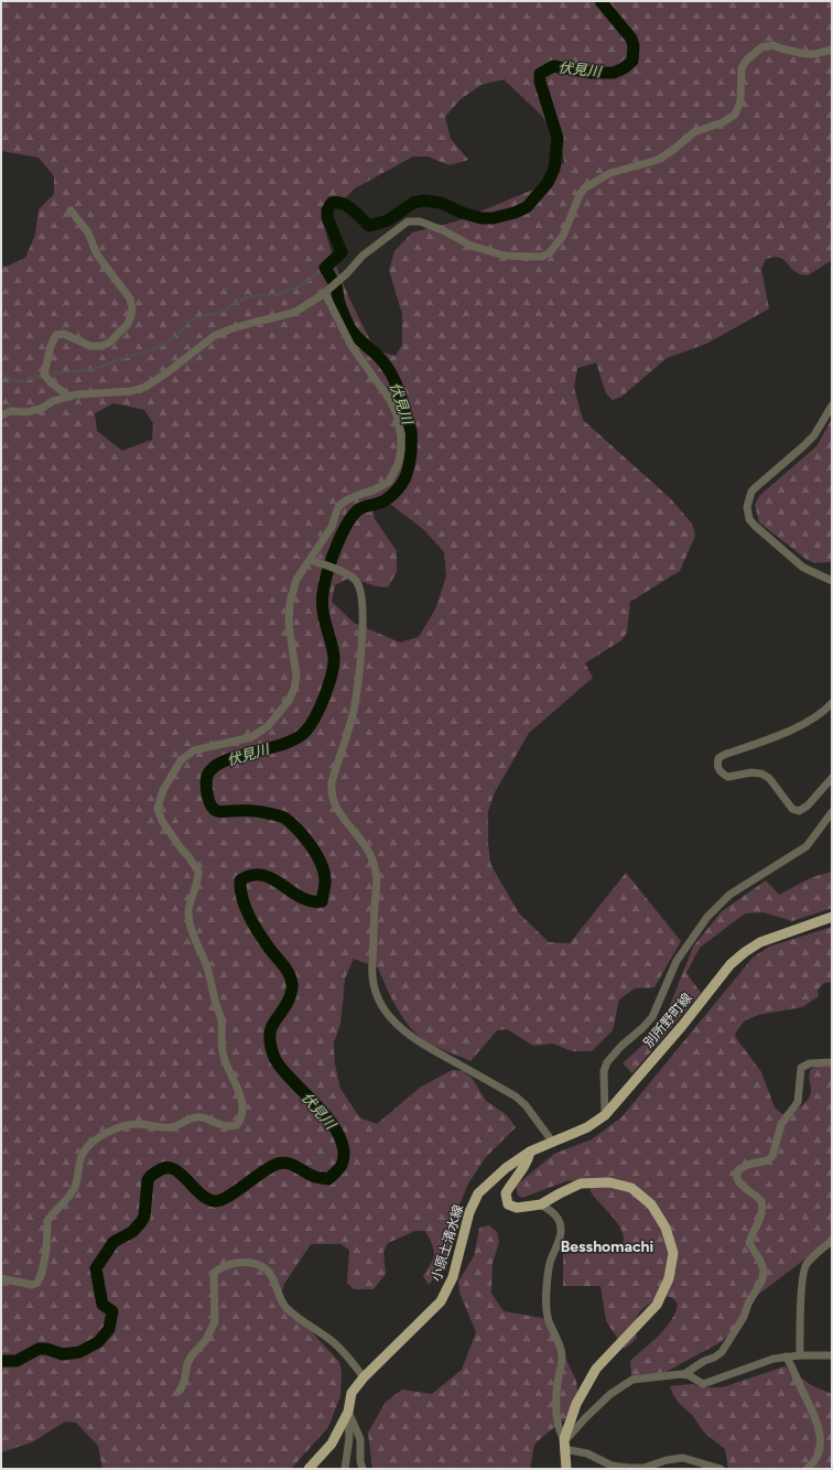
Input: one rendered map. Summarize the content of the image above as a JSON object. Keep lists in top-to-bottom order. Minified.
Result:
{"streets":{"main road":["別所野町線","小原土清水線"]},"crossings":[["別所野町線","小原土清水線"]],"districts":["Besshomachi"],"water":["伏見川"]}
